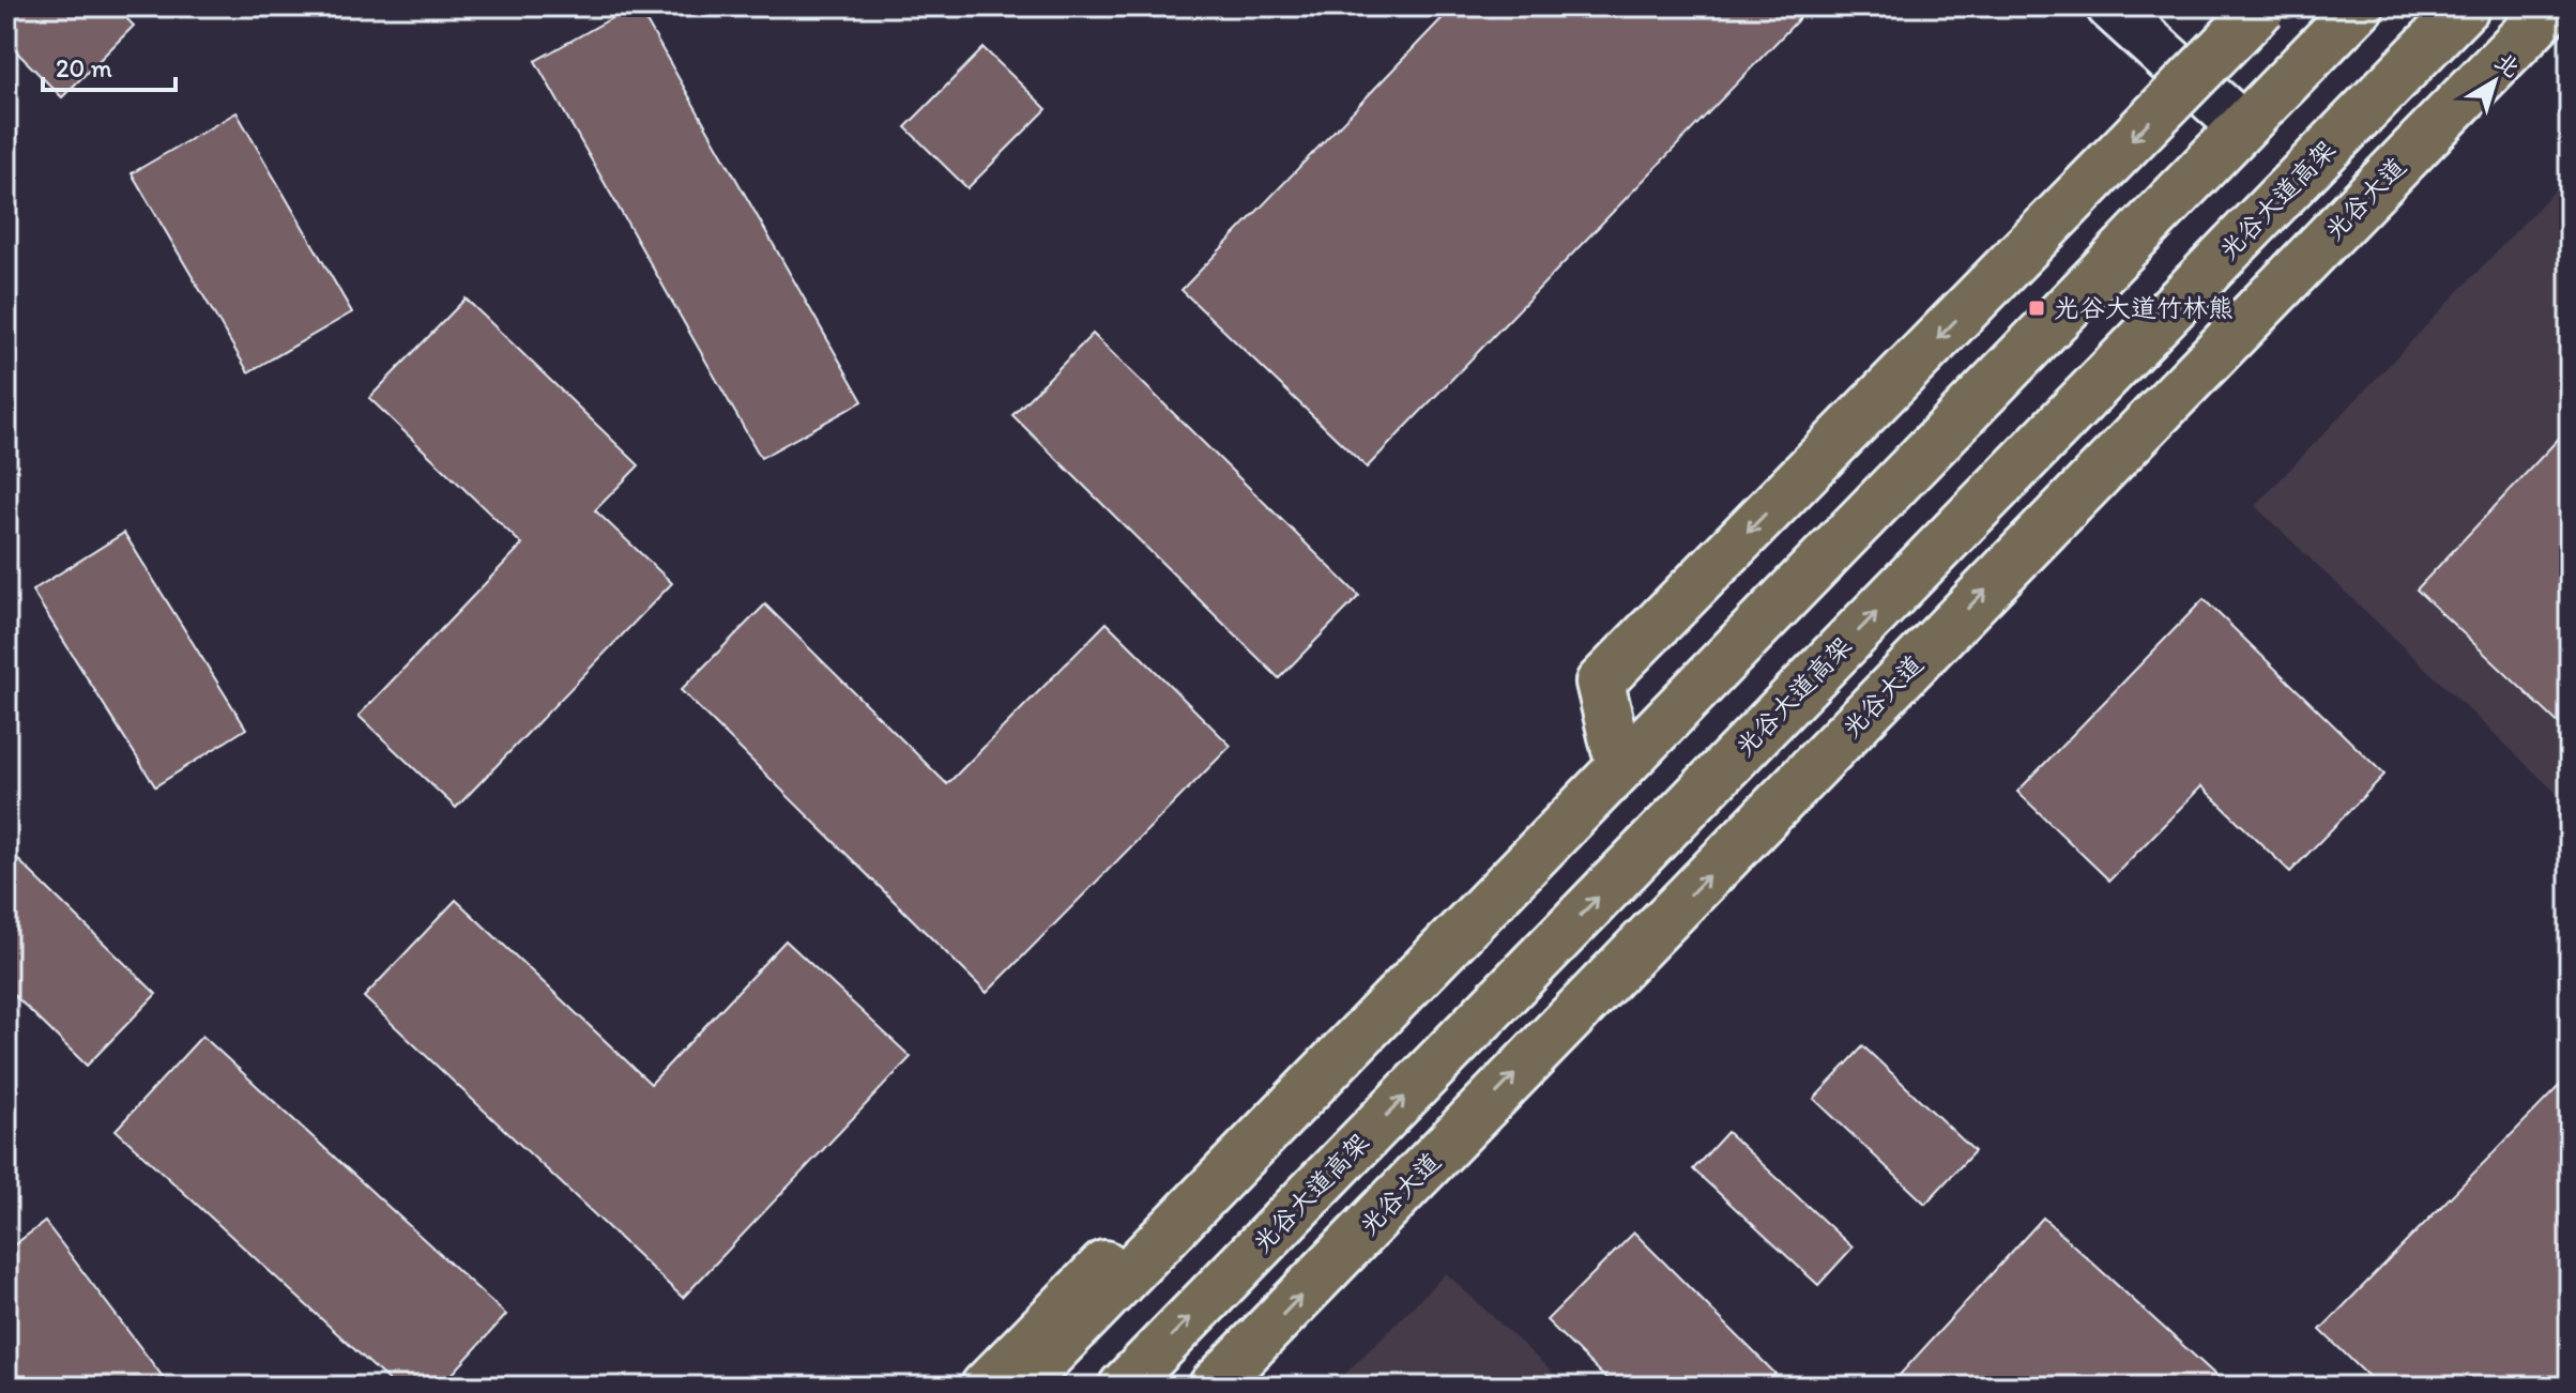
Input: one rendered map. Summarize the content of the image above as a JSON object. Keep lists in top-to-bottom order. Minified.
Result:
{"streets":{"main road":["光谷大道","光谷大道高架"]},"places":{"transit":["光谷大道竹林熊"]},"scale_bar":"20 m","north":"top right"}
